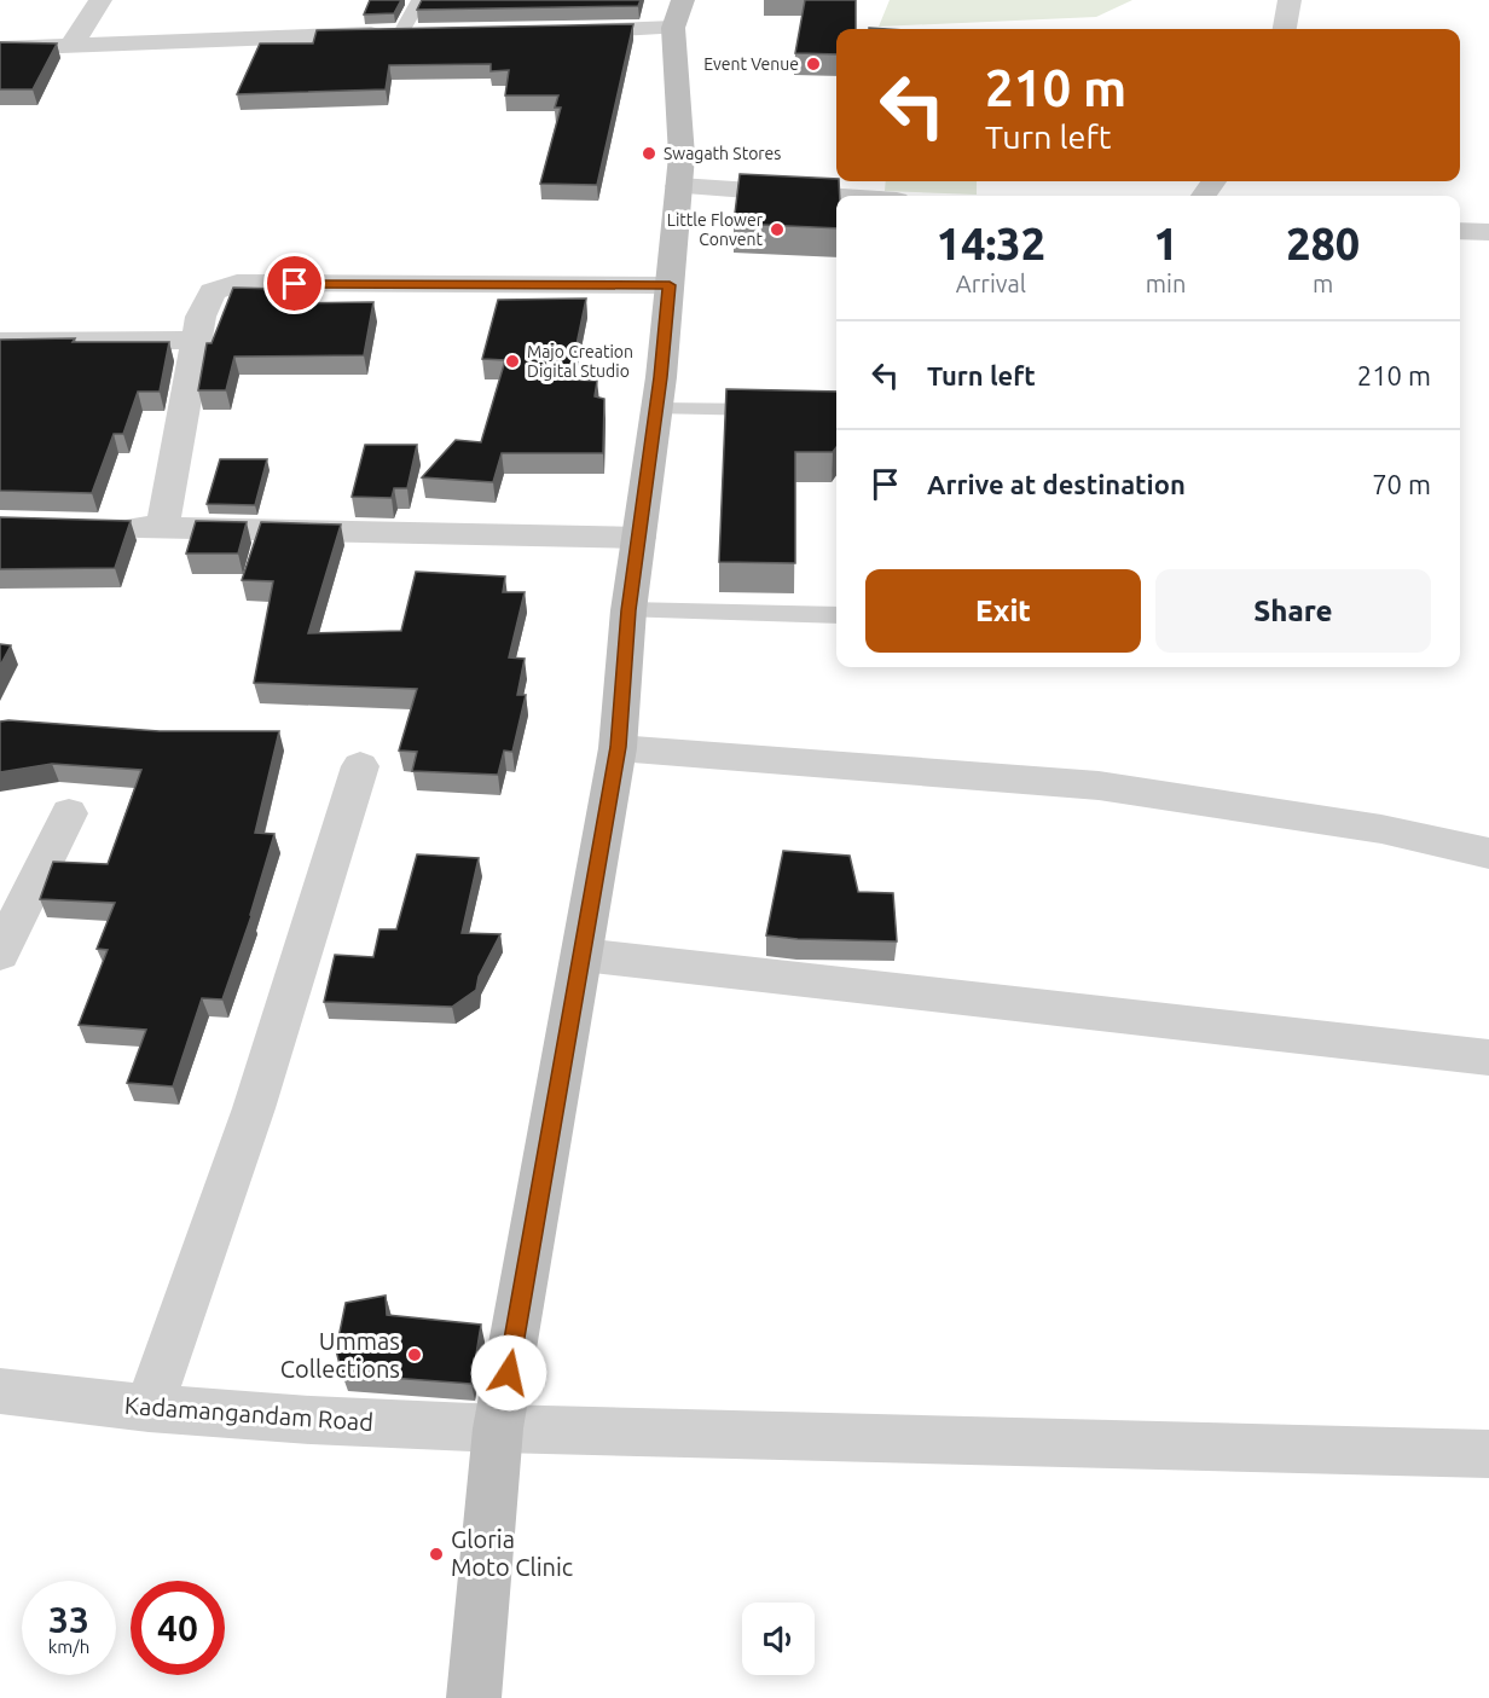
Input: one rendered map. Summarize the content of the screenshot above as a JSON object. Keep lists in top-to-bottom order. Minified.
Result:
{"streets":{"street":["Kadamangandam Road"]},"places":["Event Venue","Swagath Stores","Little Flower Convent","Majo Creation Digital Studio","Ummas Collections","Gloria Moto Clinic"],"page":{"turn":["210 m","Turn left"],"eta":["14:32","Arrival","1","min","280","m"],"list":[{"name":"Turn left","value":"210 m"},{"name":"Arrive at destination","value":"70 m"}],"buttons":["Exit","Share"],"speed":"33 km/h","limit":"40"}}
